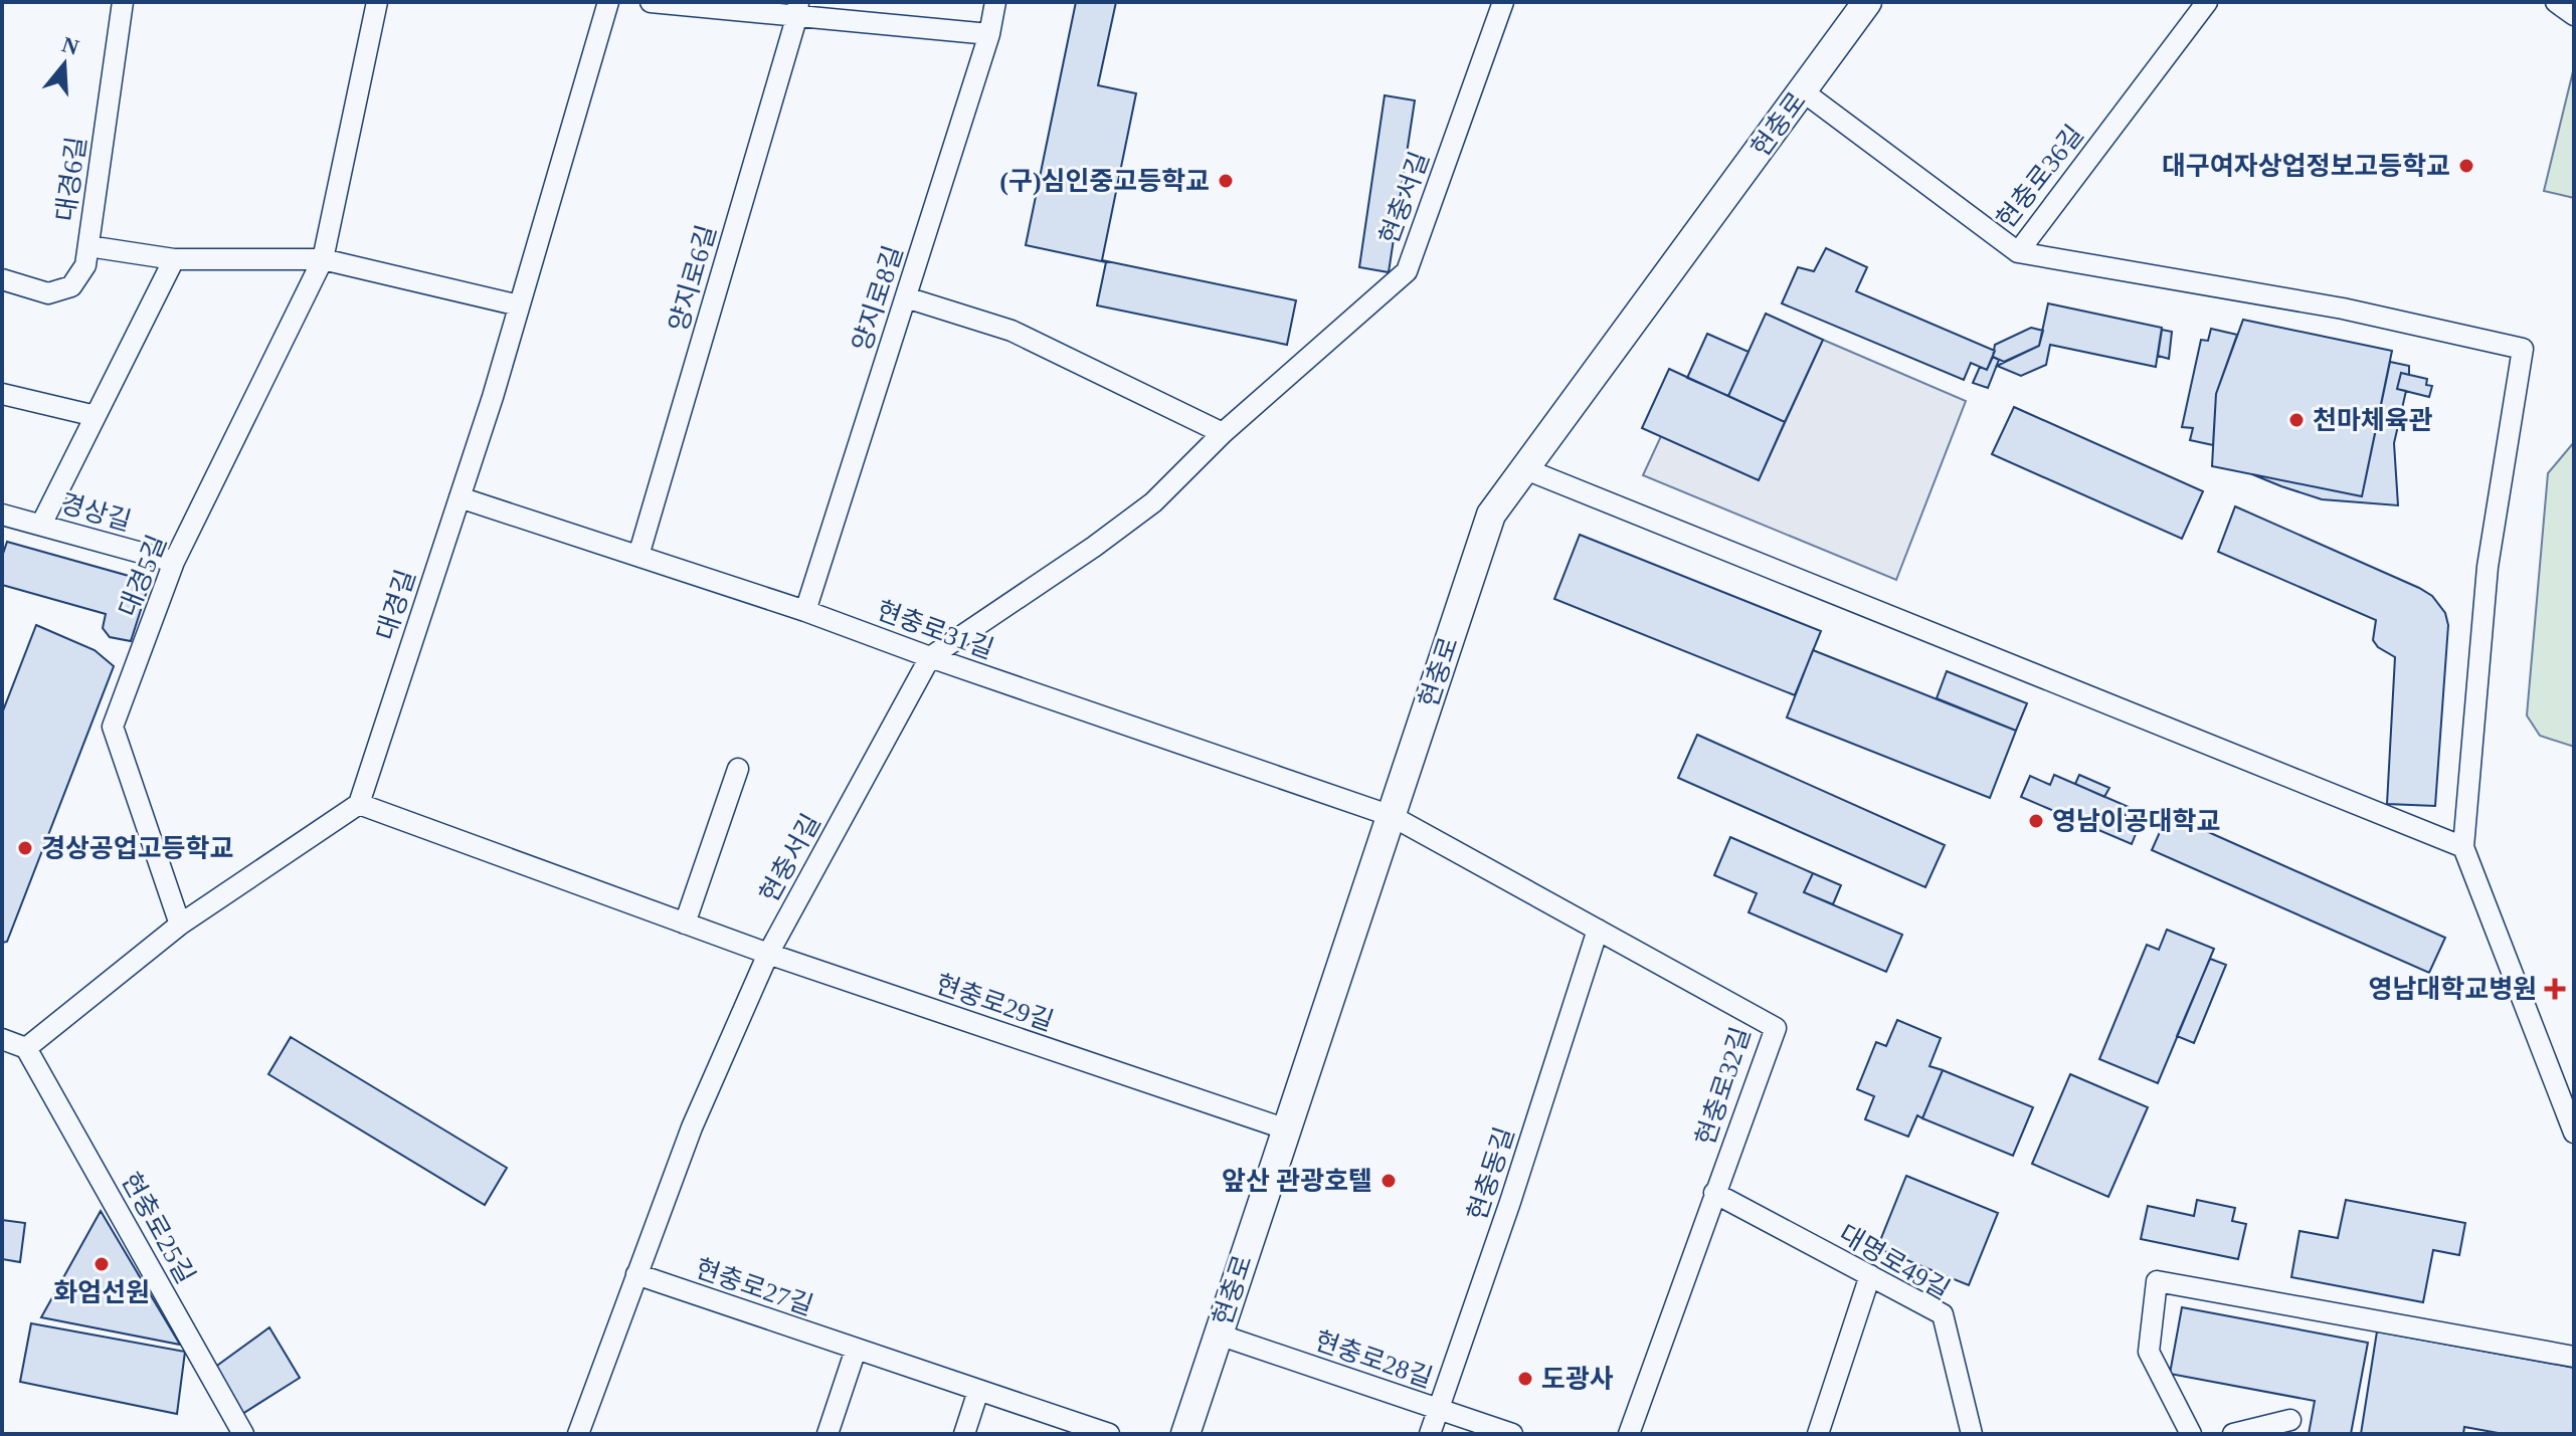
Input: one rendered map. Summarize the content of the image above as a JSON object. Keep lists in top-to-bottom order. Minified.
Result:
{"streets":{"main road":["현충로"],"street":["현충로36길","대경6길","현충서길","양지로6길","양지로8길","경상길","대경5길","대경길","현충로31길","현충로29길","현충로32길","현충동길","현충로25길","대명로49길","현충로27길","현충로28길"]},"crossings":[["현충로","현충로36길"],["현충로","현충로31길"],["현충로","현충로29길"],["현충로","현충로32길"],["현충로","현충로28길"],["현충서길","현충로31길"],["현충서길","현충로29길"],["현충서길","현충로27길"],["양지로6길","현충로31길"],["양지로8길","현충로31길"],["경상길","대경5길"],["대경길","현충로31길"],["대경길","현충로29길"],["현충로31길","현충로32길"],["현충로32길","현충동길"],["현충로32길","대명로49길"],["현충동길","현충로28길"]],"places":{"other":["대구여자상업정보고등학교","(구)심인중고등학교","천마체육관","영남이공대학교","경상공업고등학교","앞산 관광호텔","화엄선원","도광사"],"health":["영남대학교병원"]},"north":"top"}
